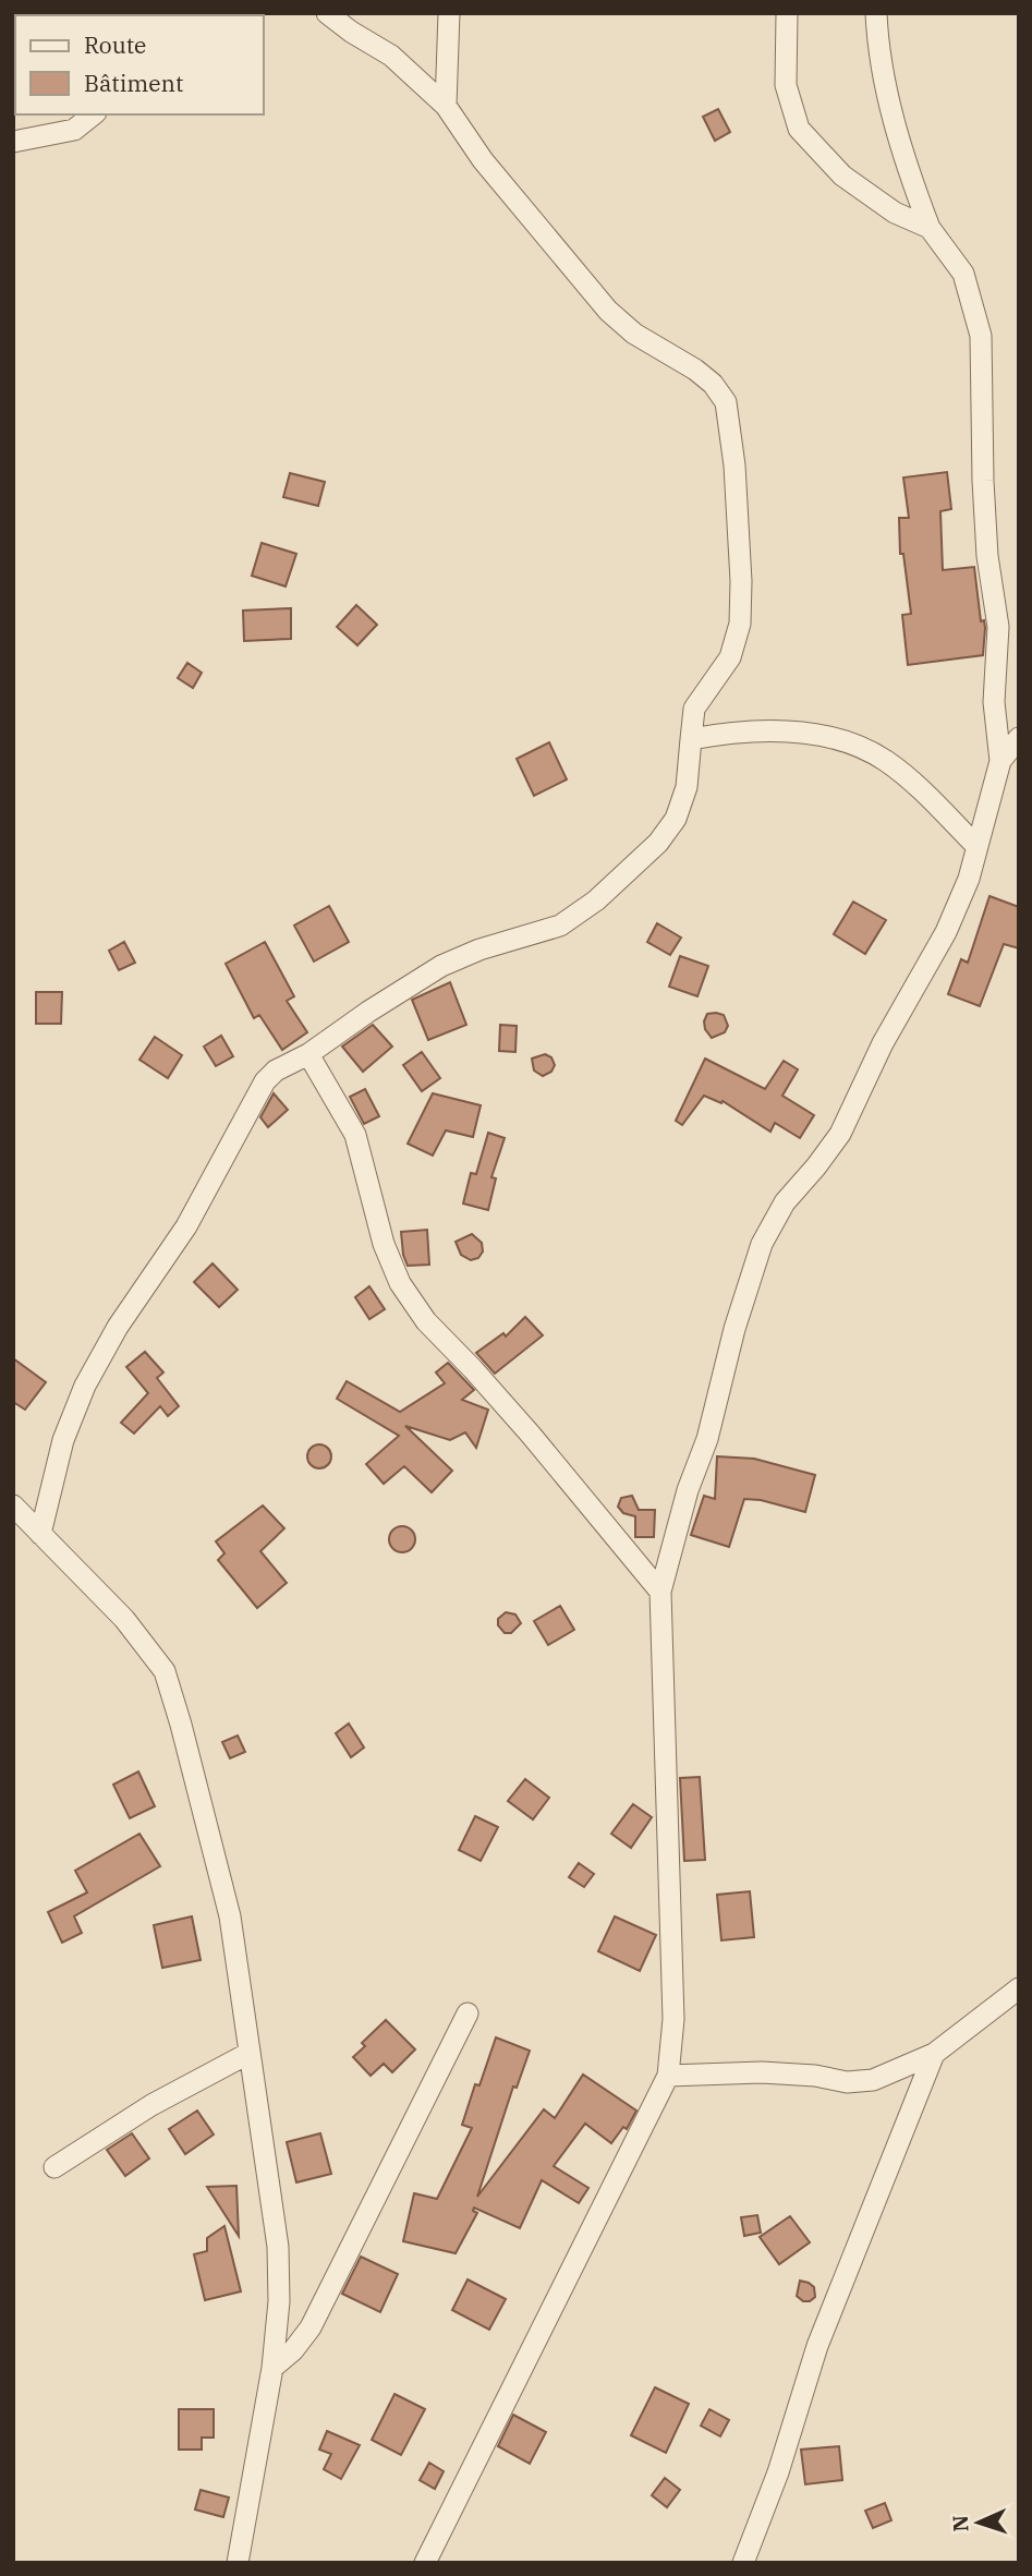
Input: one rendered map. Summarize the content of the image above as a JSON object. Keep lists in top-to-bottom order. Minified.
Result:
{"legend":["Route","Bâtiment"],"north":"left"}
